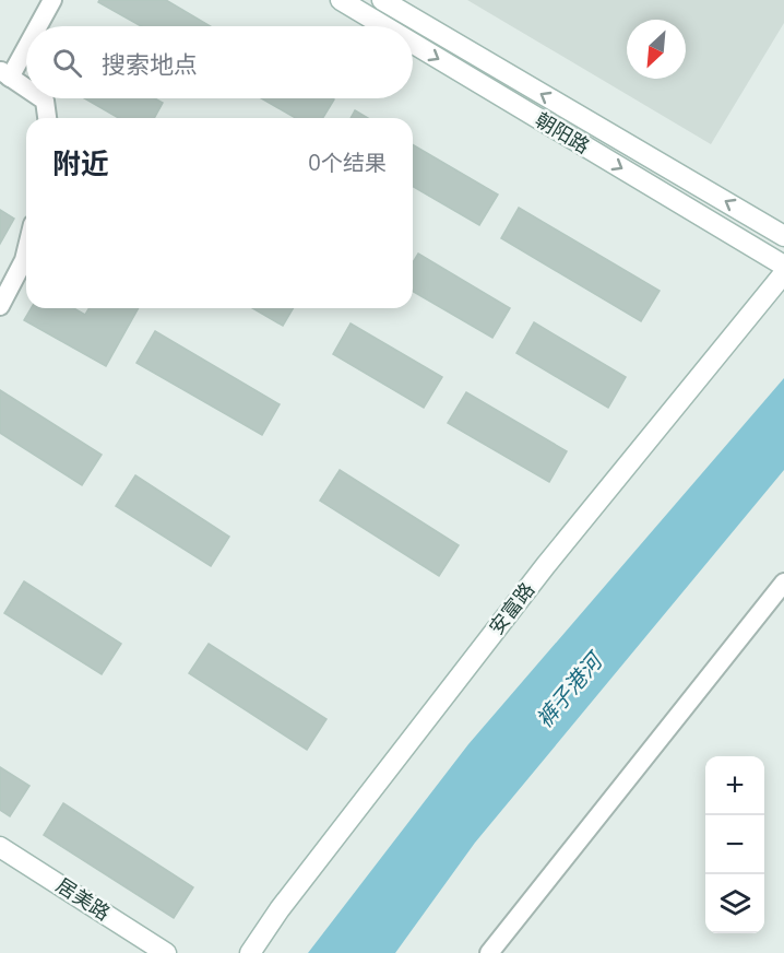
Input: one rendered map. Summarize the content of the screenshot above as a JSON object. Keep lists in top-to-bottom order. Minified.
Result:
{"streets":{"street":["朝阳路","安富路","居美路"]},"water":["裤子港河"],"north":"bottom left","page":{"search":"搜索地点","heading":["附近","0个结果"],"map_buttons":["+","−"]}}
